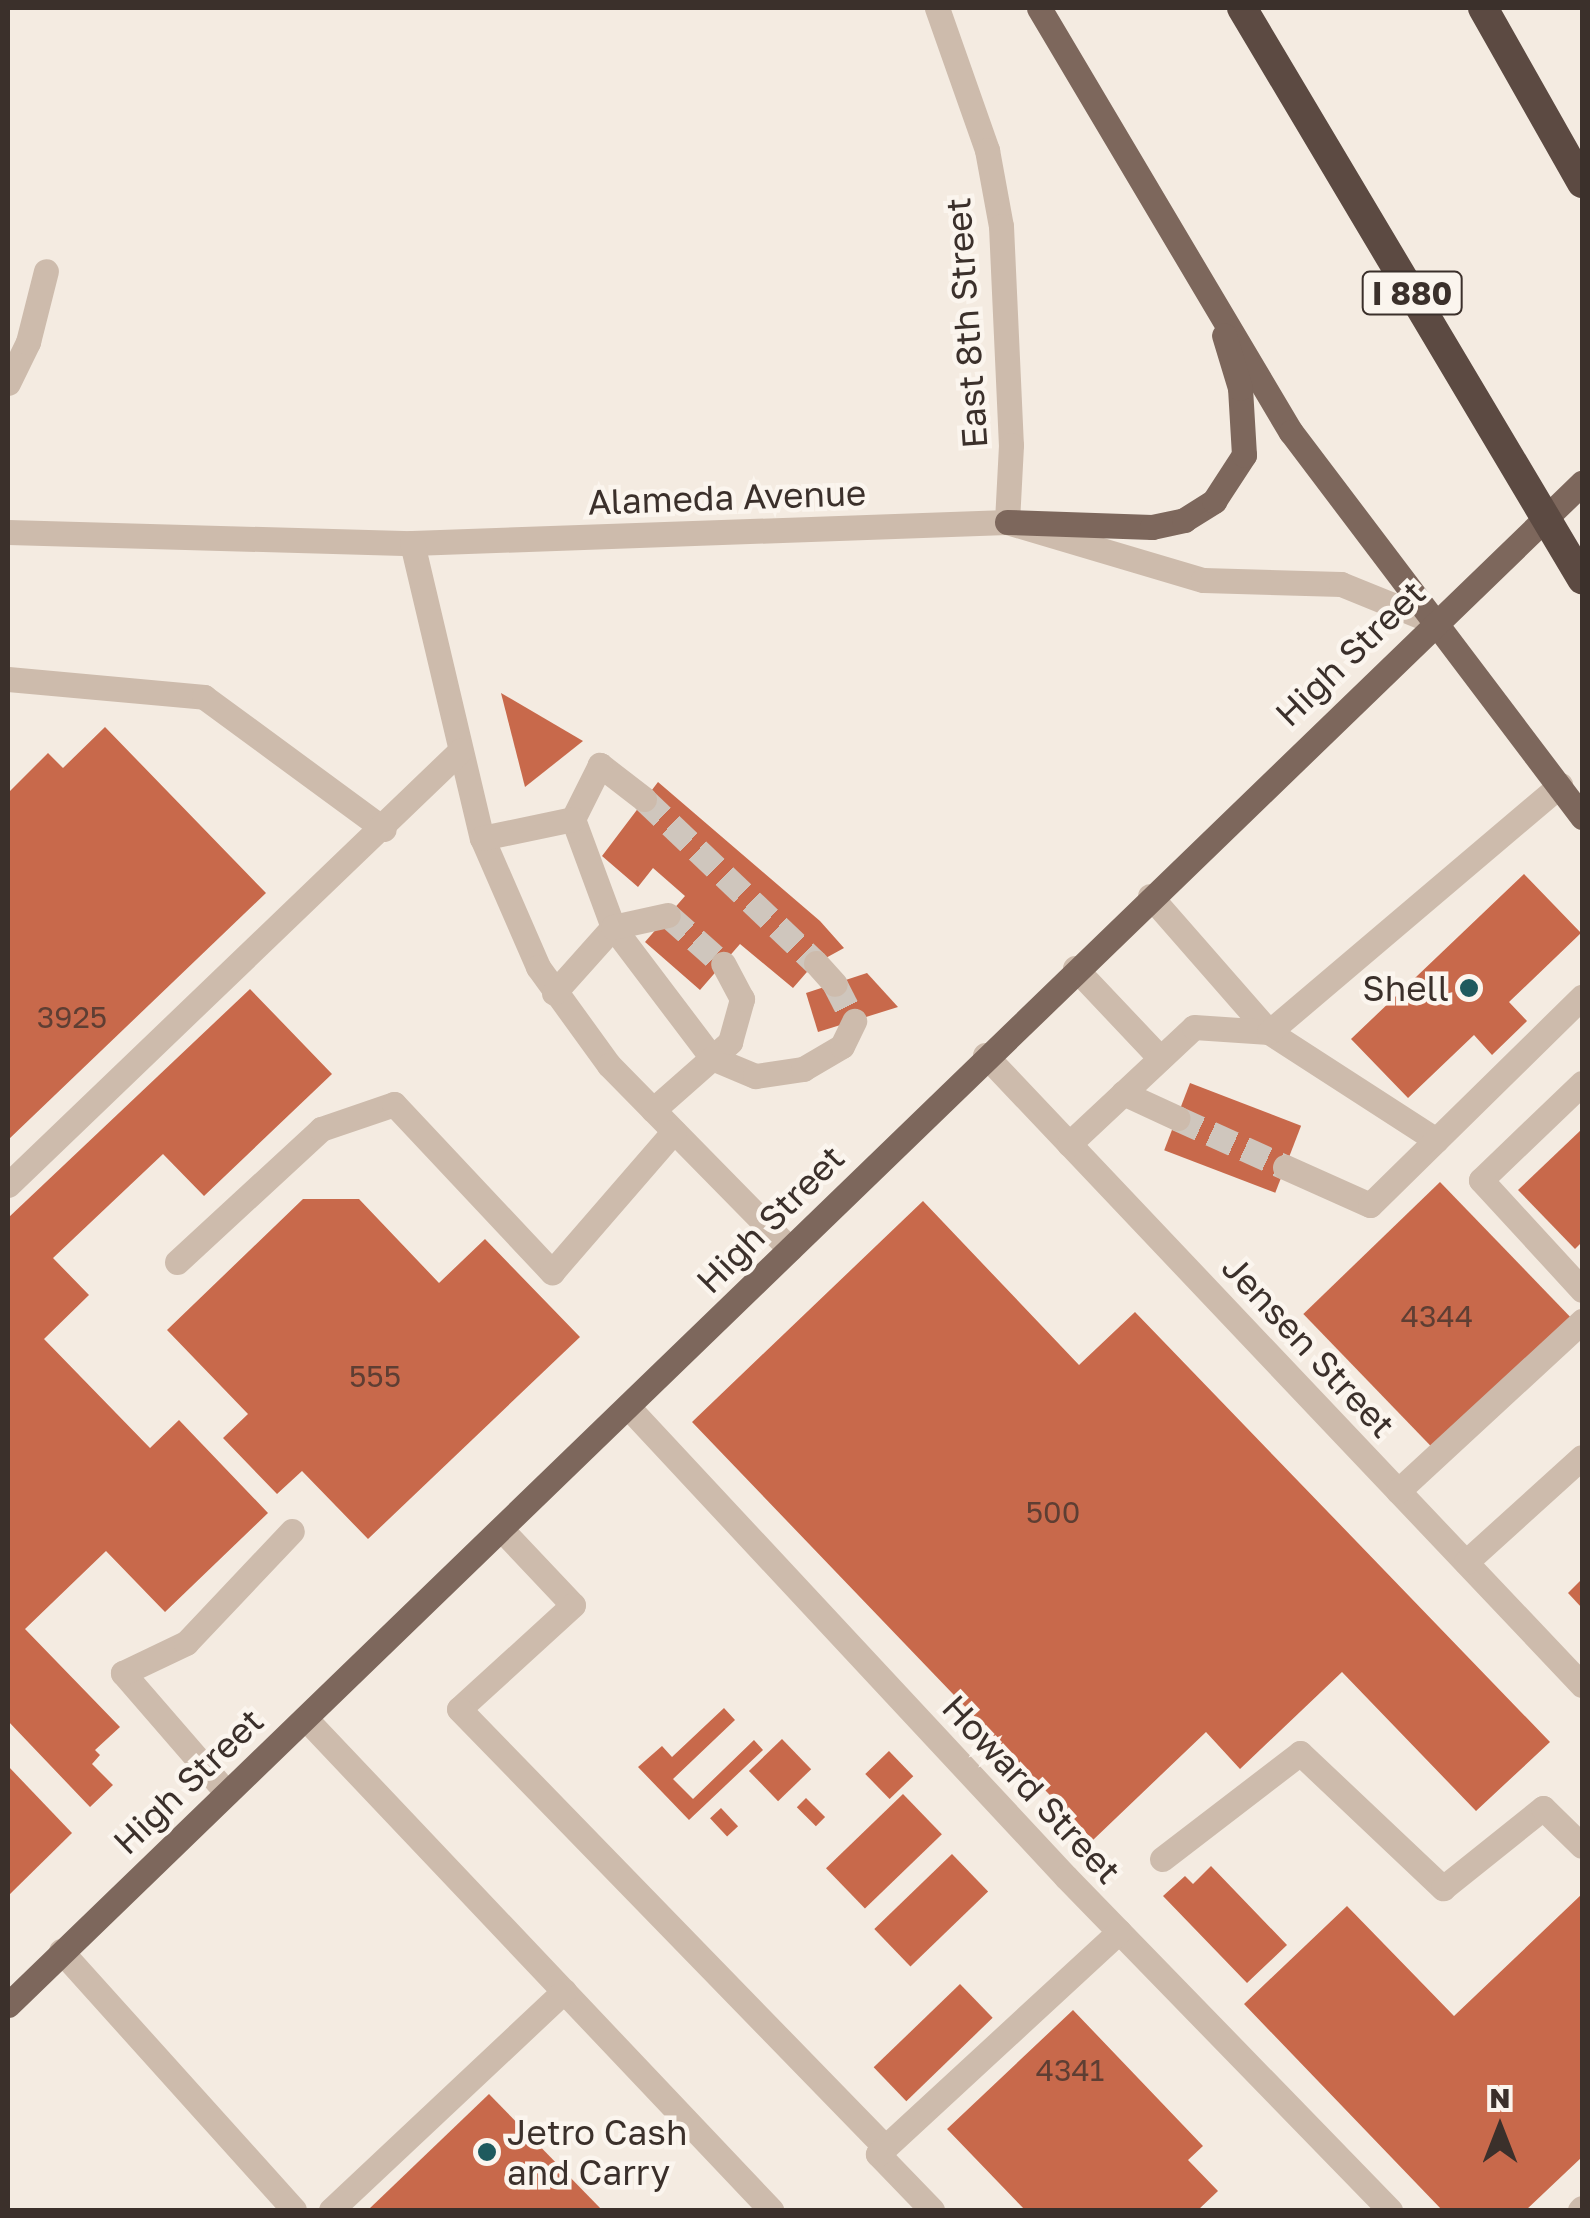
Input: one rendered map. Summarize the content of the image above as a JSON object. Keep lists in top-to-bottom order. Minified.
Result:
{"streets":{"highway":["I 880"],"main road":["High Street"],"street":["East 8th Street","Alameda Avenue","Jensen Street","Howard Street"]},"crossings":[["East 8th Street","Alameda Avenue"],["Alameda Avenue","High Street"],["High Street","Jensen Street"],["High Street","Howard Street"]],"places":["Shell","Jetro Cash and Carry"],"house_numbers":["3925","4344","555","500","4341"],"north":"top"}
